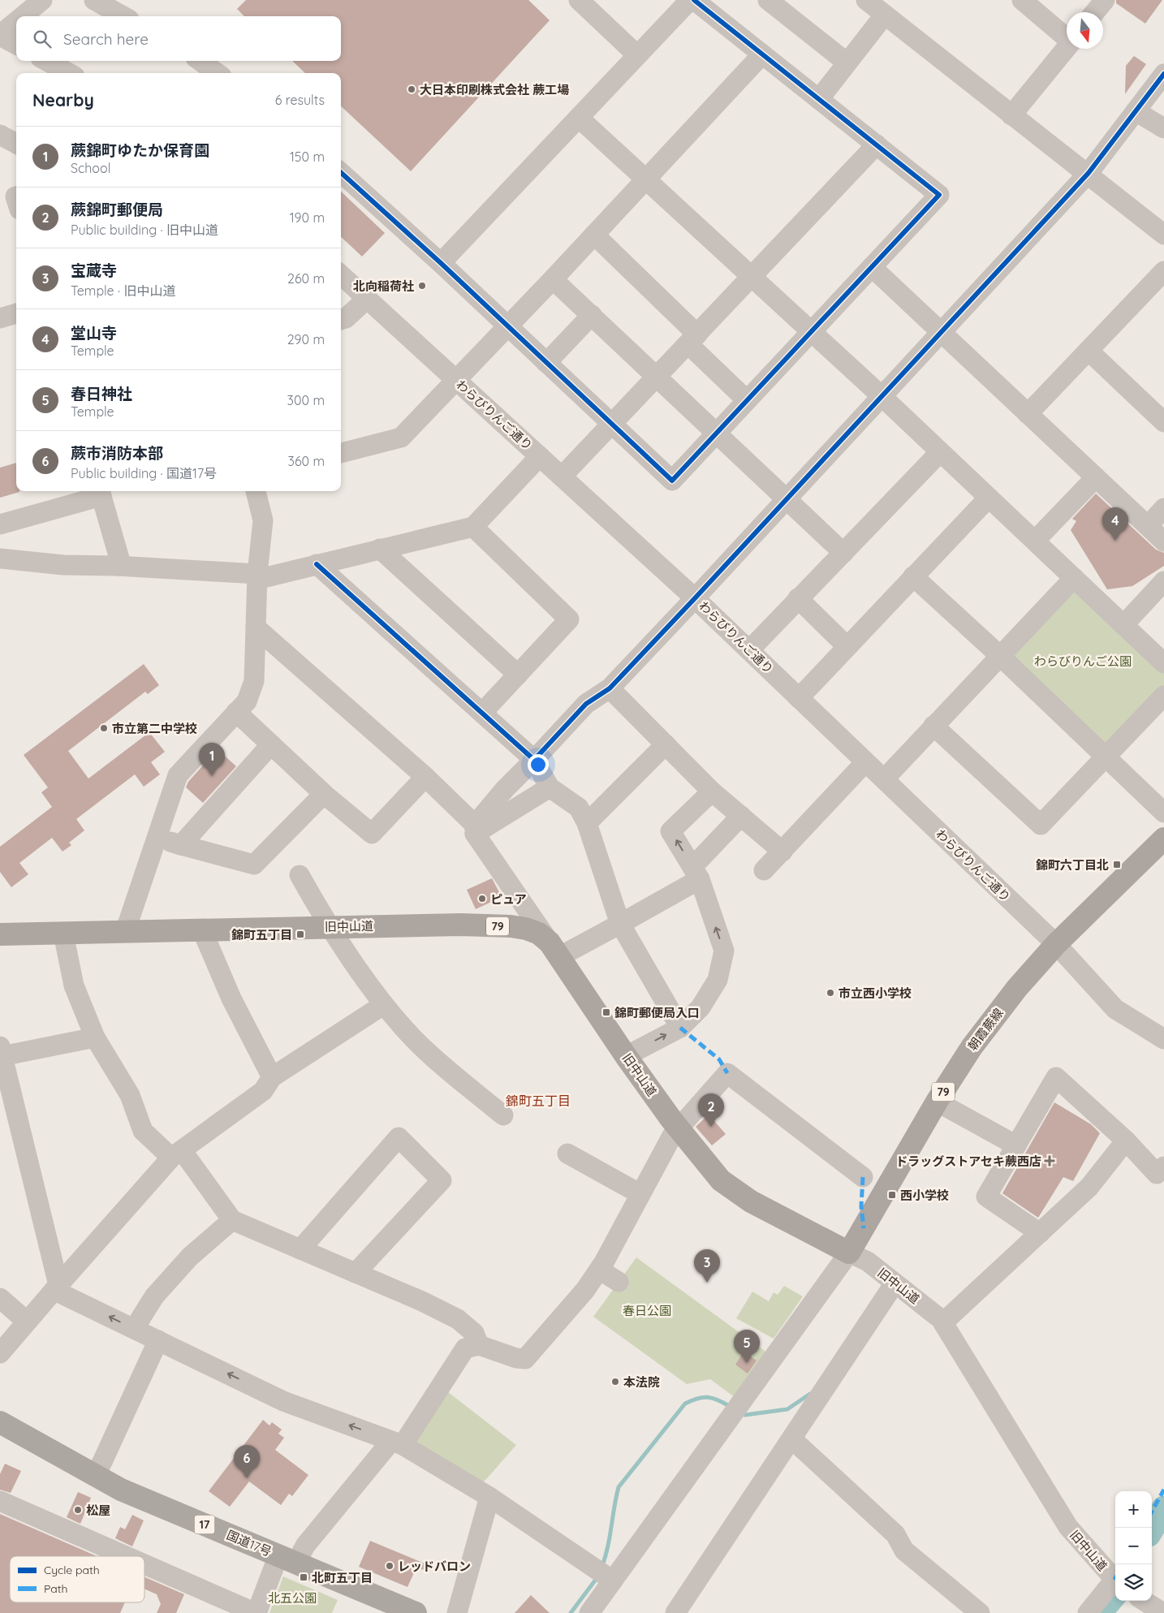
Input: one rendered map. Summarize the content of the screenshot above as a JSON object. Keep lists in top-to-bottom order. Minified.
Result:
{"streets":{"highway":["17","国道17号"],"main road":["旧中山道","79","朝霞蕨線"],"street":["わらびりんご通り"]},"crossings":[["わらびりんご通り","朝霞蕨線"],["旧中山道","朝霞蕨線"]],"districts":["錦町五丁目"],"parks":["わらびりんご公園","春日公園","北五公園"],"places":{"other":["大日本印刷株式会社 蕨工場","北向稲荷社","市立第二中学校","ピュア","市立西小学校","本法院","松屋","レッドバロン"],"transit":["錦町六丁目北","錦町五丁目","錦町郵便局入口","西小学校","北町五丁目"],"health":["ドラッグストアセキ蕨西店"]},"legend":["Cycle path","Path"],"north":"bottom","page":{"search":"Search here","heading":["Nearby","6 results"],"list":[{"mark":"1","name":"蕨錦町ゆたか保育園","note":"School","value":"150 m"},{"mark":"2","name":"蕨錦町郵便局","note":"Public building · 旧中山道","value":"190 m"},{"mark":"3","name":"宝蔵寺","note":"Temple · 旧中山道","value":"260 m"},{"mark":"4","name":"堂山寺","note":"Temple","value":"290 m"},{"mark":"5","name":"春日神社","note":"Temple","value":"300 m"},{"mark":"6","name":"蕨市消防本部","note":"Public building · 国道17号","value":"360 m"}],"pins":["4","1","2","3","5","6"],"map_buttons":["+","−"]}}
